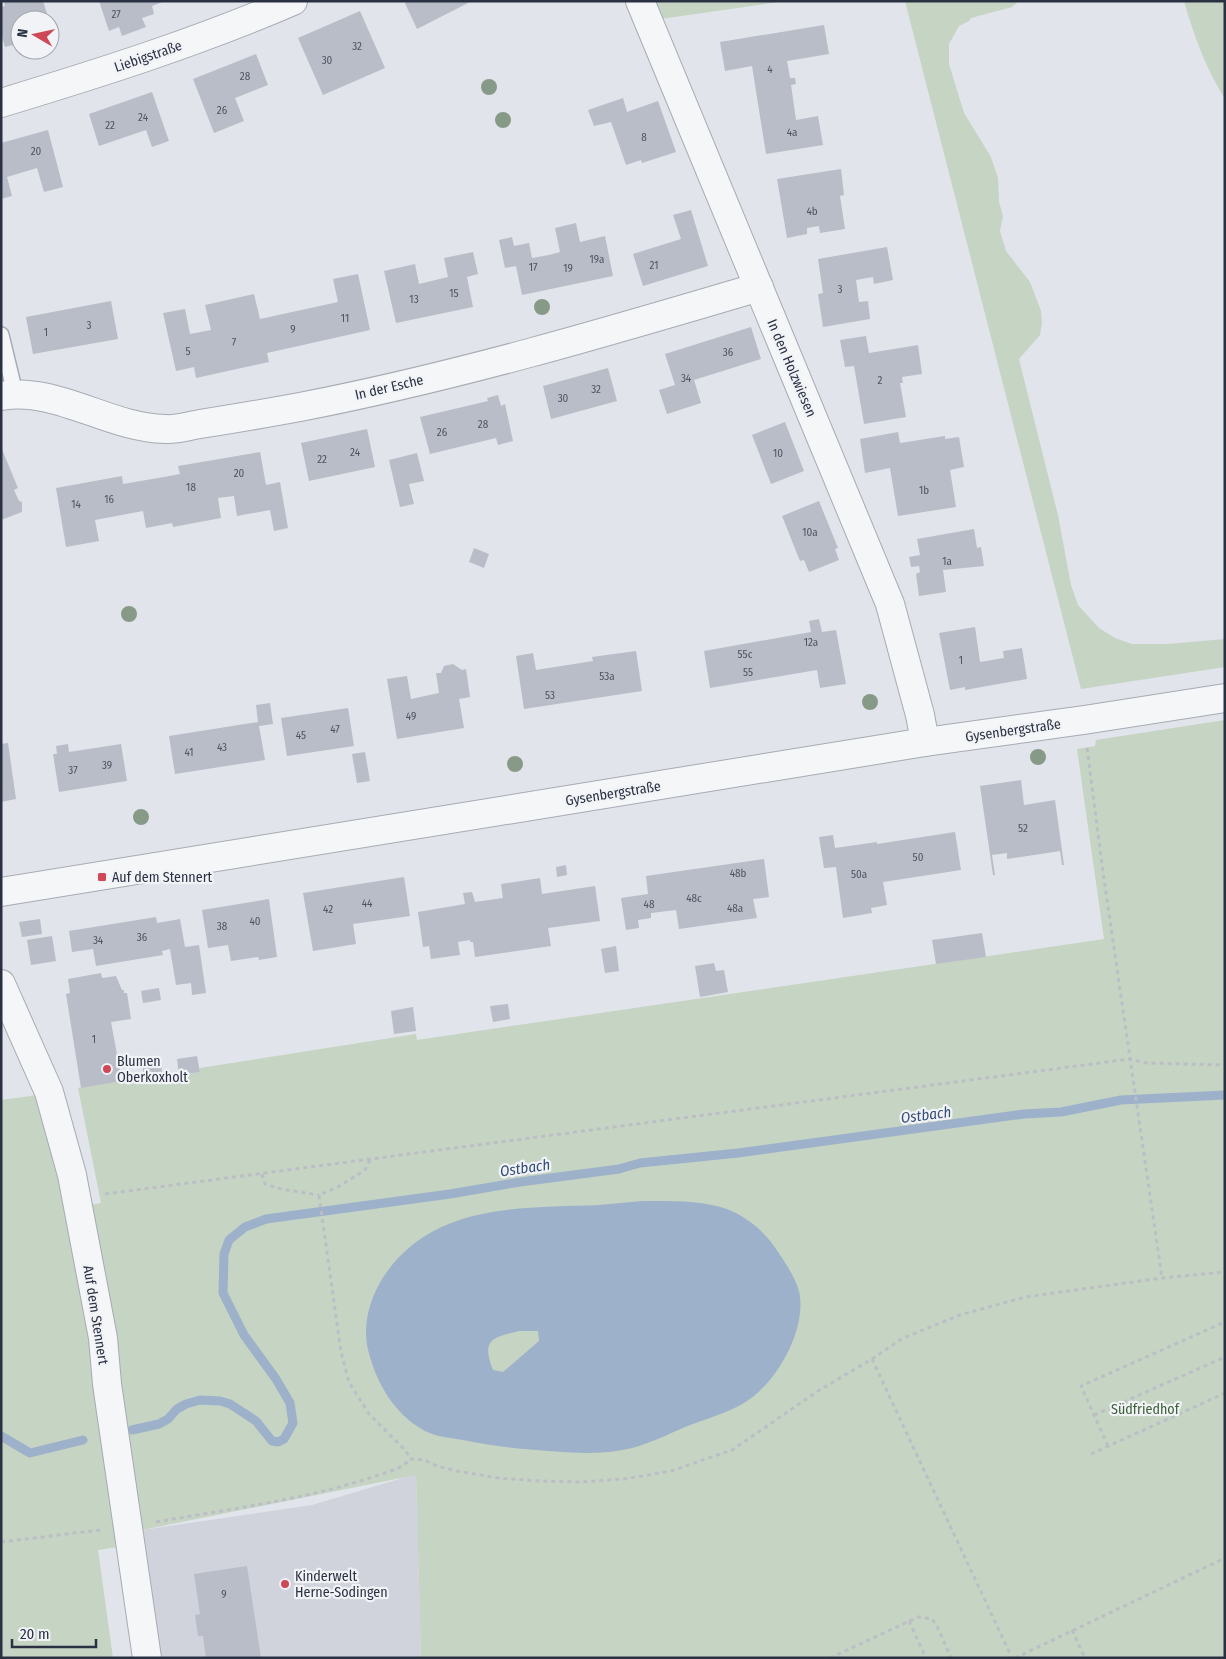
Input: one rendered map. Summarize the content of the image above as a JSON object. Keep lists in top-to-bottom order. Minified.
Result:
{"streets":{"street":["Liebigstraße","In den Holzwiesen","In der Esche","Gysenbergstraße","Auf dem Stennert"]},"crossings":[["In den Holzwiesen","In der Esche"],["In den Holzwiesen","Gysenbergstraße"]],"water":["Ostbach"],"parks":["Südfriedhof"],"places":{"transit":["Auf dem Stennert"],"other":["Blumen Oberkoxholt","Kinderwelt Herne-Sodingen"]},"house_numbers":["27","32","30","4","28","26","24","22","4a","8","20","4b","19a","21","17","19","3","15","13","11","3","9","1","7","5","36","34","2","32","30","28","26","24","10","22","20","18","1b","16","14","10a","1a","12a","55c","1","55","53a","53","49","47","45","43","41","39","37","52","50","48b","50a","48c","44","48","48a","42","40","38","36","34","1","9"],"scale_bar":"20 m","north":"left"}
